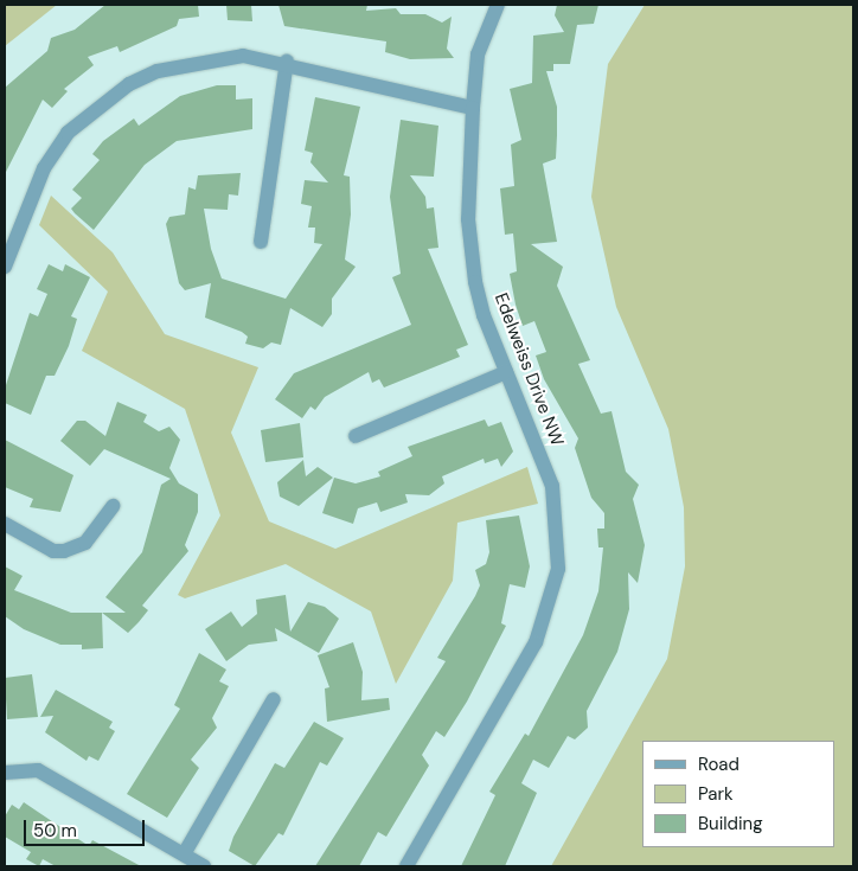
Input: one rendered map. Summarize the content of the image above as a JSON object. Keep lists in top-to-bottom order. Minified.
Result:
{"streets":{"street":["Edelweiss Drive NW"]},"legend":["Road","Park","Building"],"scale_bar":"50 m"}
